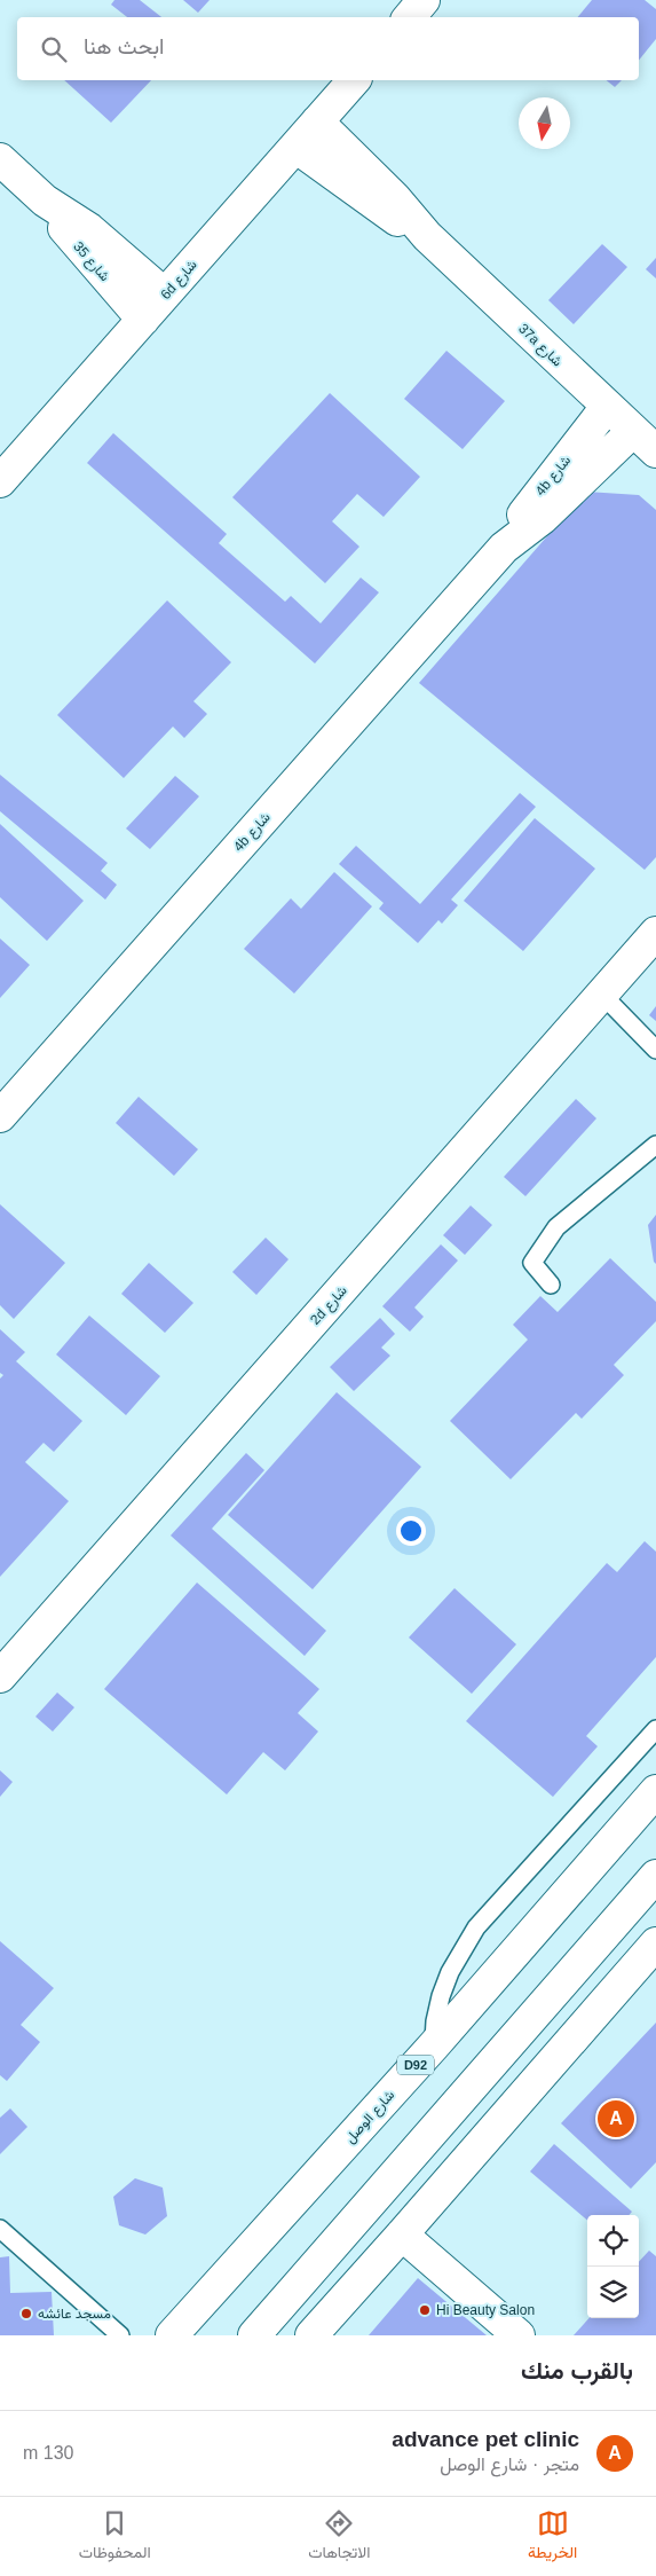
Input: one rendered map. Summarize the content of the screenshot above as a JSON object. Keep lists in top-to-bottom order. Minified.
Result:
{"streets":{"street":["شارع 35","6d شارع","37a شارع","4b شارع","2d شارع","D92","شارع الوصل"]},"crossings":[["شارع 35","6d شارع"],["6d شارع","37a شارع"],["37a شارع","4b شارع"]],"places":["Hi Beauty Salon","مسجد عائشه"],"north":"bottom","page":{"search":"ابحث هنا","pins":"A","heading":"بالقرب منك","list":[{"mark":"A","name":"advance pet clinic","note":"متجر · شارع الوصل","value":"130 m"}],"nav":["الخريطة","الاتجاهات","المحفوظات"]}}
